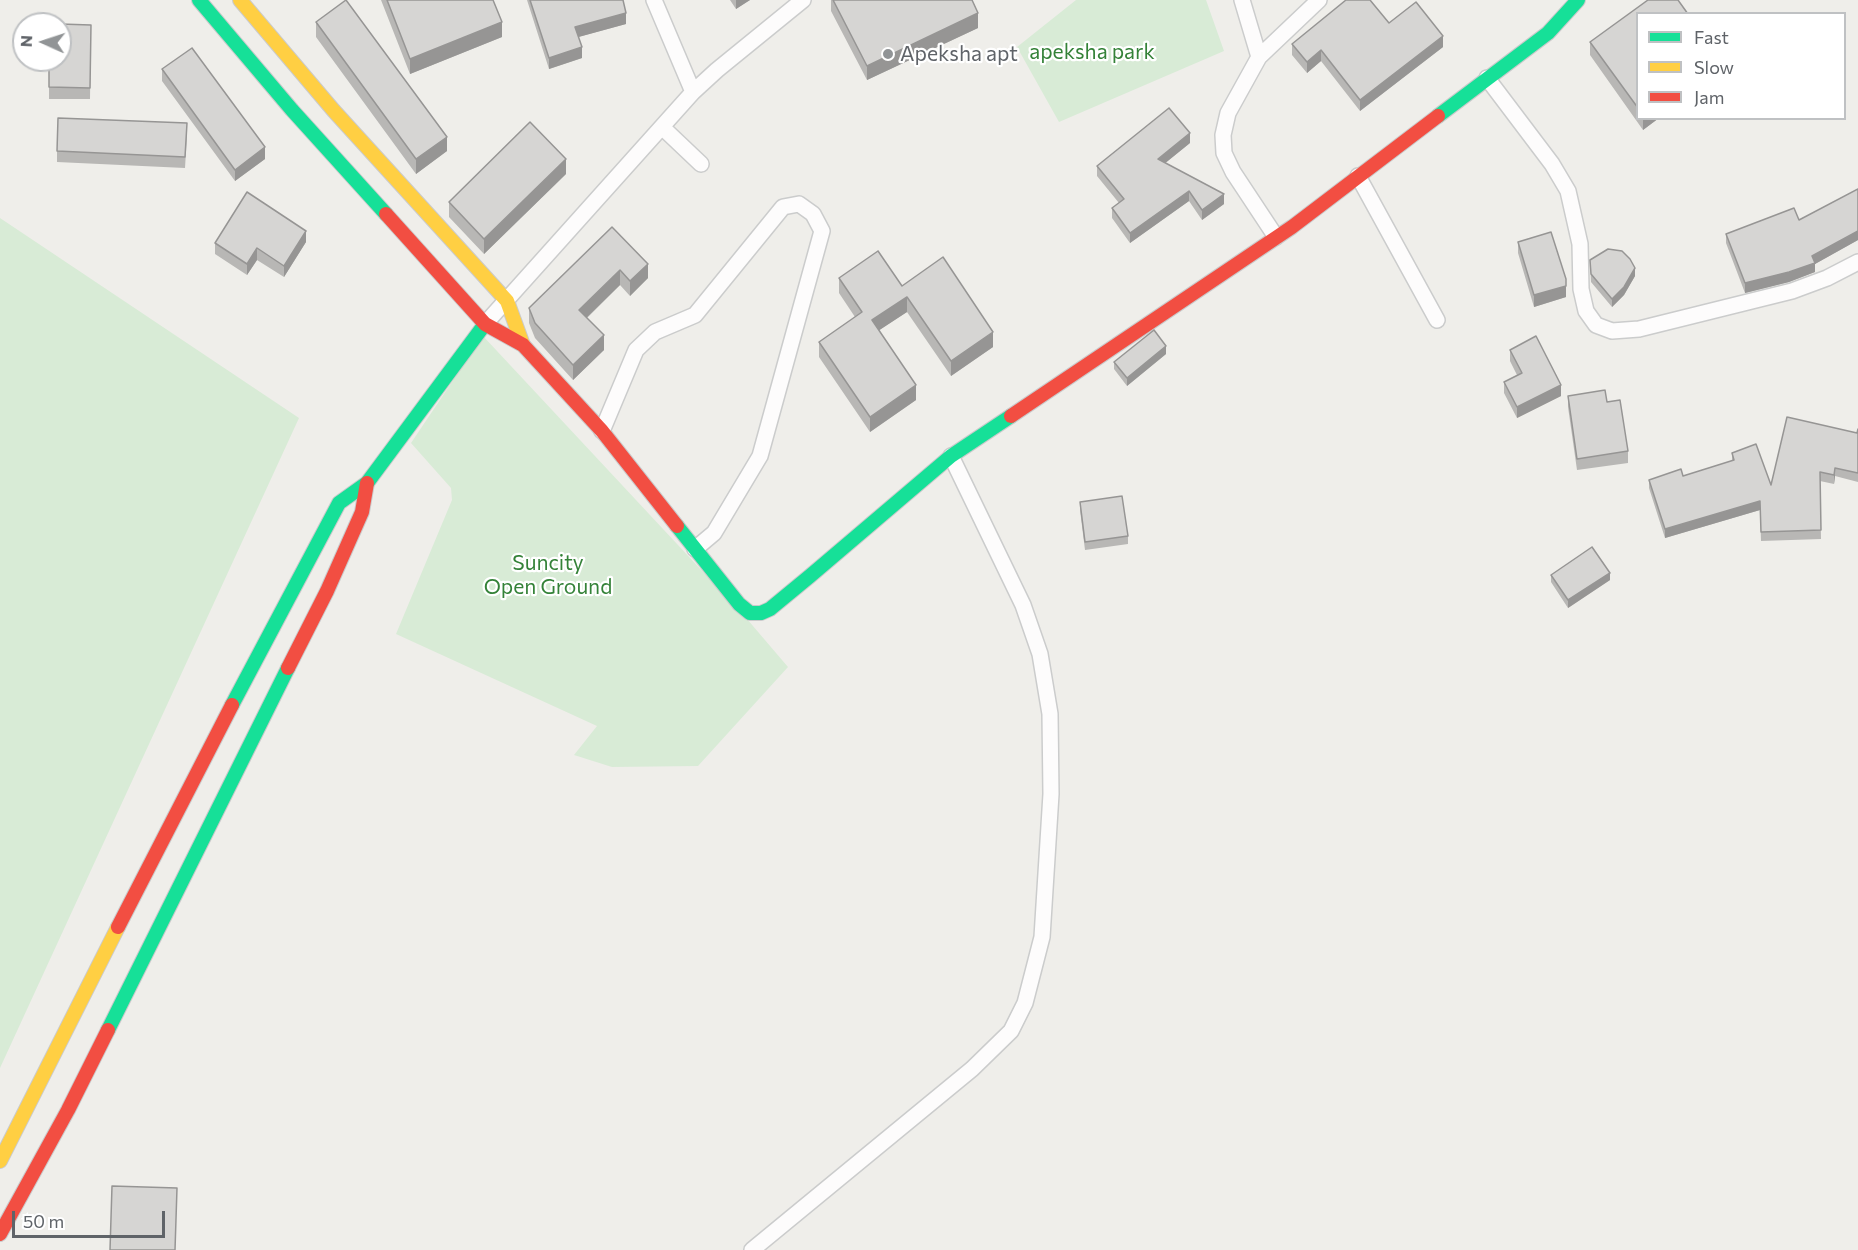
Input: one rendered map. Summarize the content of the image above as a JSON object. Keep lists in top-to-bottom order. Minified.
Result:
{"parks":["apeksha park","Suncity Open Ground"],"places":["Apeksha apt"],"legend":["Fast","Slow","Jam"],"scale_bar":"50 m","north":"left"}
